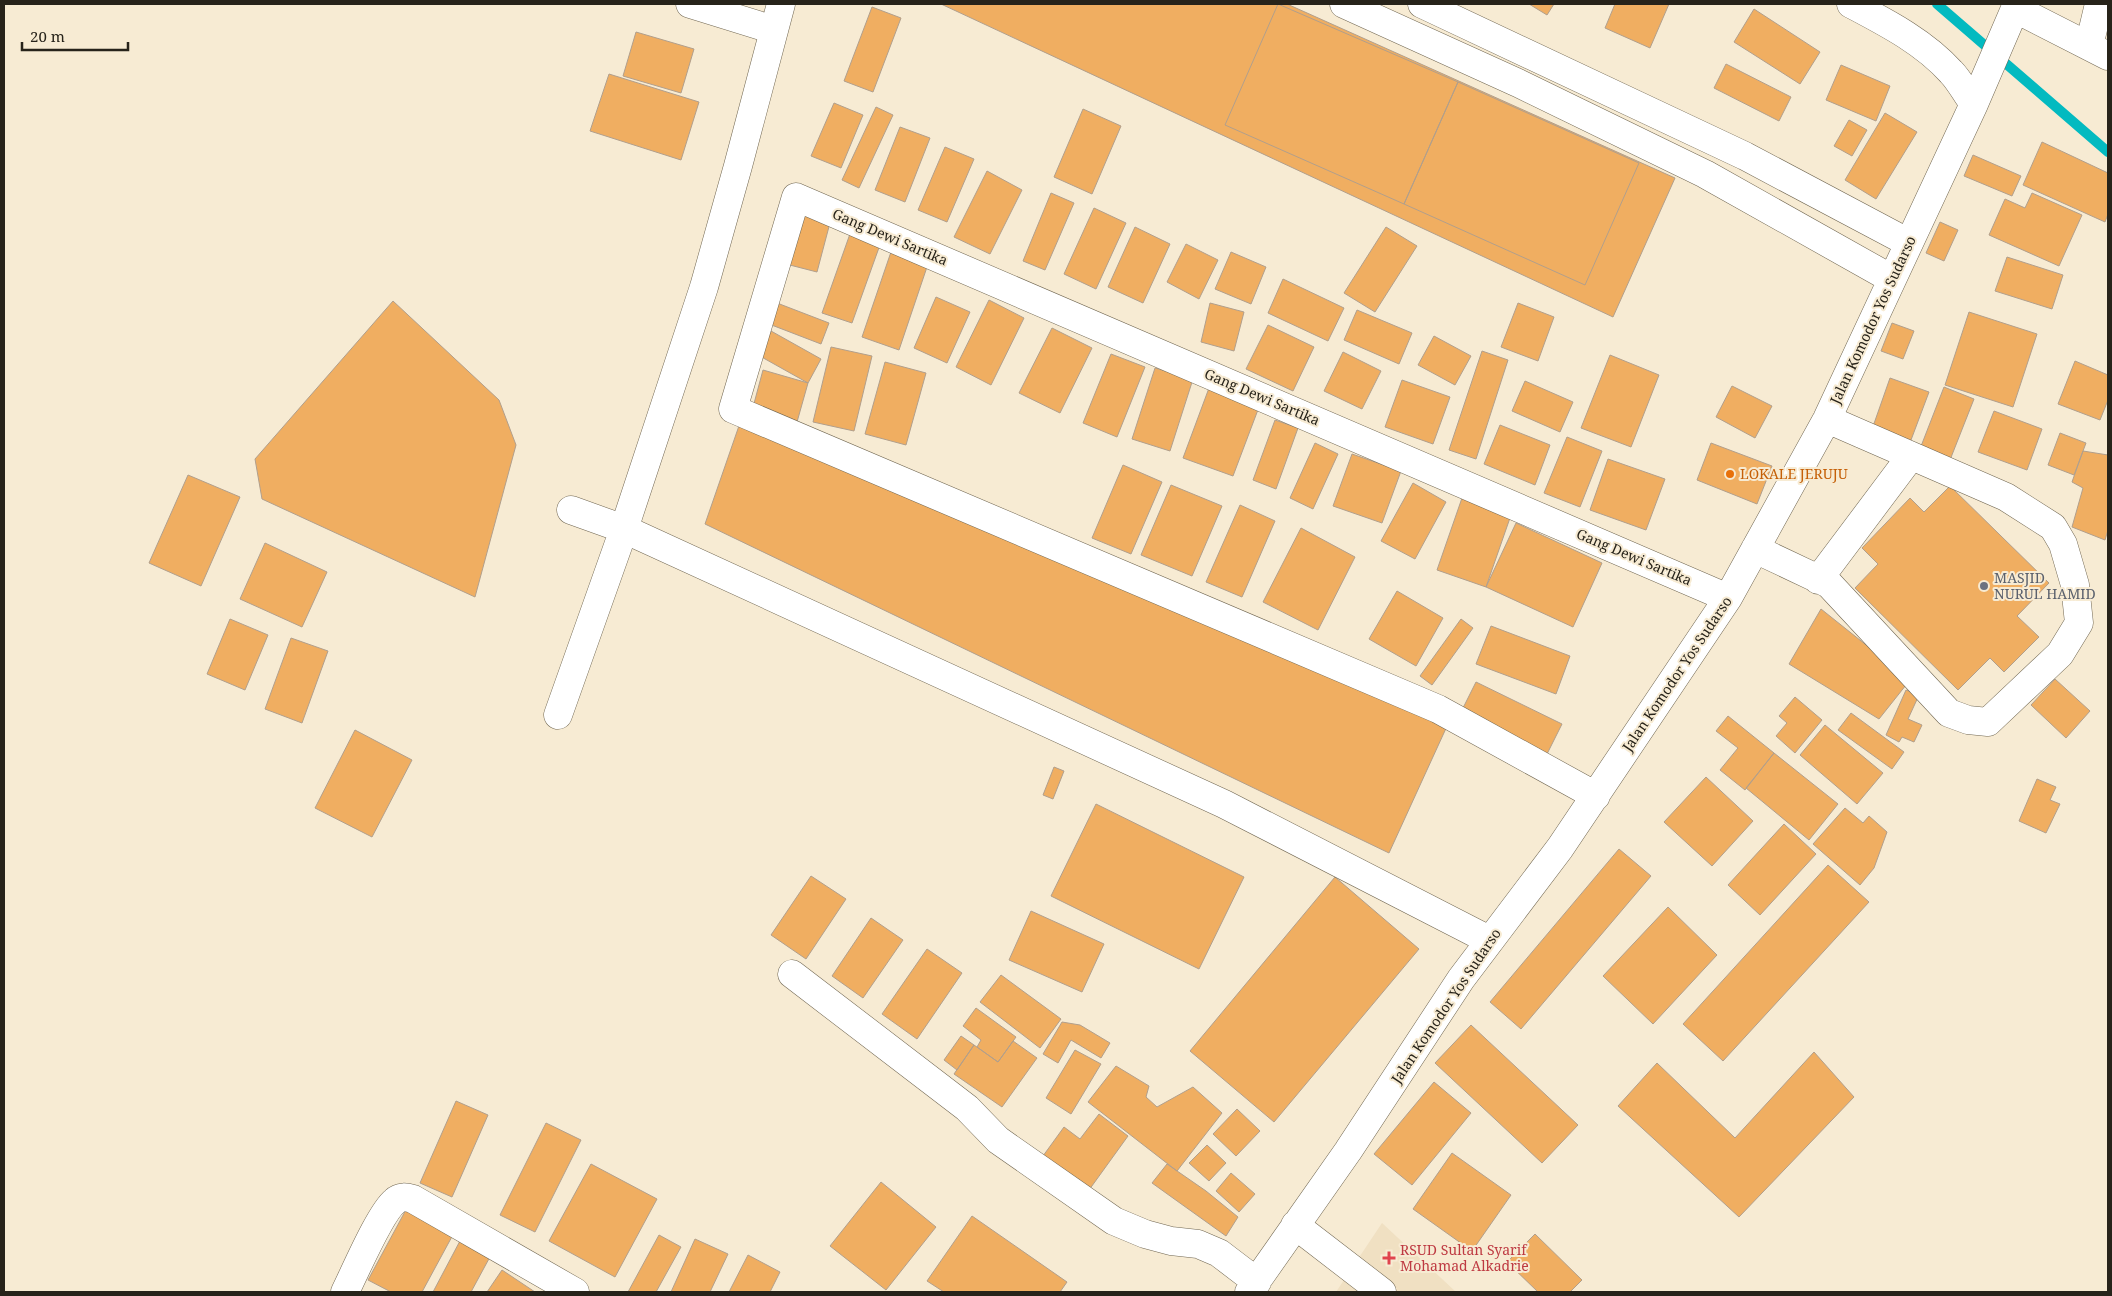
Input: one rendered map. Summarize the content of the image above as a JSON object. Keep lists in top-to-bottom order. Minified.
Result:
{"streets":{"street":["Gang Dewi Sartika","Jalan Komodor Yos Sudarso"]},"crossings":[["Gang Dewi Sartika","Jalan Komodor Yos Sudarso"]],"places":{"other":["LOKALE JERUJU","MASJID NURUL HAMID"],"health":["RSUD Sultan Syarif Mohamad Alkadrie"]},"scale_bar":"20 m"}
